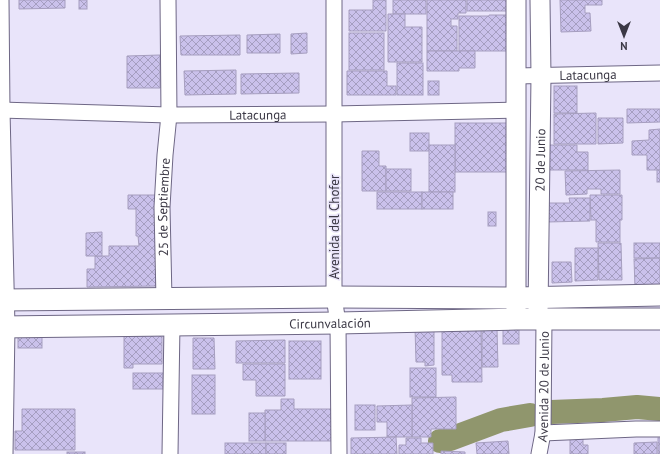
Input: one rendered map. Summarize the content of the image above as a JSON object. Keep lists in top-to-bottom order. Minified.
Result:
{"streets":{"main road":["Circunvalación"],"street":["Latacunga","20 de Junio","25 de Septiembre","Avenida del Chofer","Avenida 20 de Junio"]},"crossings":[["Latacunga","20 de Junio"],["Latacunga","25 de Septiembre"],["Latacunga","Avenida del Chofer"],["20 de Junio","Circunvalación"],["20 de Junio","Avenida 20 de Junio"],["25 de Septiembre","Circunvalación"],["Avenida del Chofer","Circunvalación"],["Circunvalación","Avenida 20 de Junio"]],"north":"bottom"}
